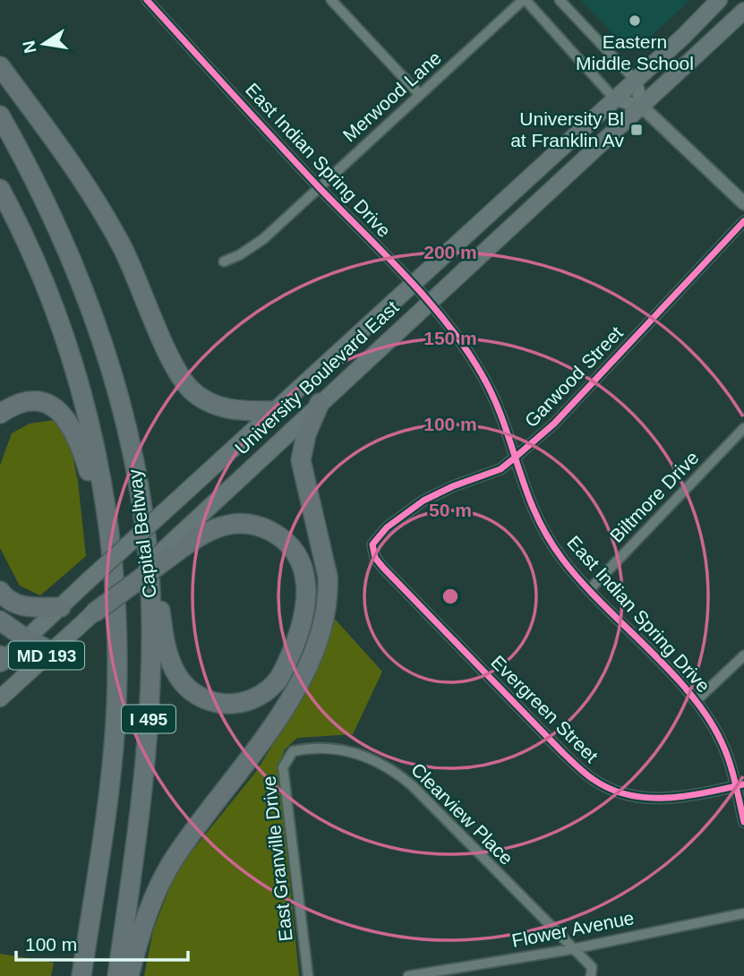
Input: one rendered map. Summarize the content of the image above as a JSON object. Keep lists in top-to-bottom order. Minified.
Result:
{"streets":{"highway":["Capital Beltway","I 495"],"main road":["University Boulevard East","MD 193"],"street":["Merwood Lane","East Indian Spring Drive","Garwood Street","Biltmore Drive","Evergreen Street","Clearview Place","East Granville Drive","Flower Avenue"]},"crossings":[["Merwood Lane","East Indian Spring Drive"],["East Indian Spring Drive","Garwood Street"],["East Indian Spring Drive","University Boulevard East"],["East Indian Spring Drive","Biltmore Drive"],["East Indian Spring Drive","Evergreen Street"],["Garwood Street","Evergreen Street"],["Clearview Place","East Granville Drive"],["Clearview Place","Flower Avenue"]],"places":{"other":["Eastern Middle School"],"transit":["University Bl at Franklin Av"]},"scale_bar":"100 m","north":"left","rings":["200 m","150 m","100 m","50 m"]}
